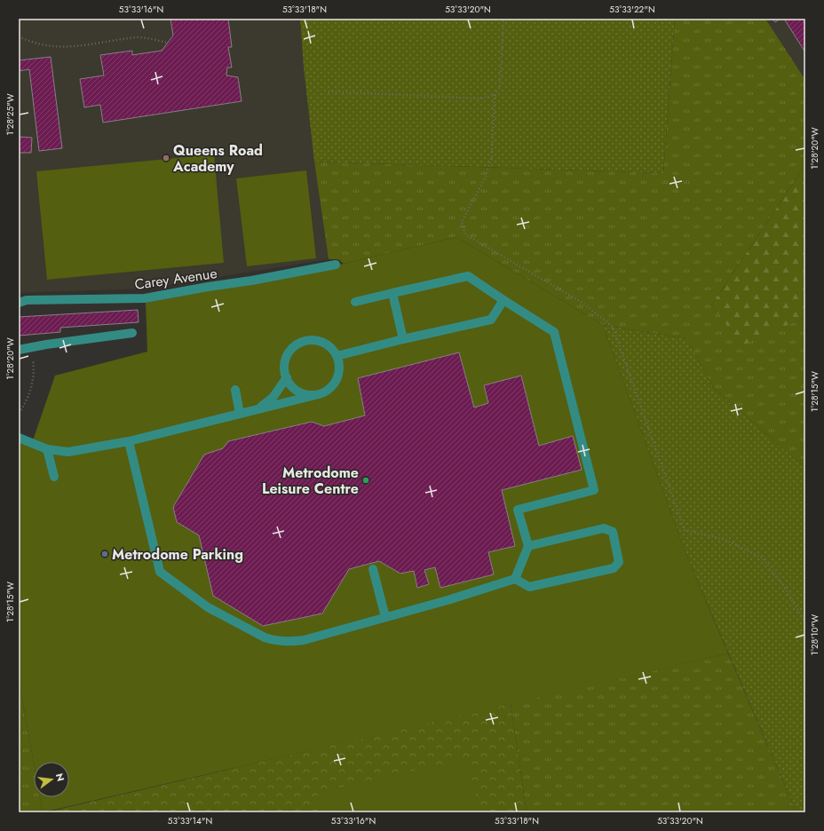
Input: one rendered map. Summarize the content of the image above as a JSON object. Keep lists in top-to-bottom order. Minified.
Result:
{"streets":{"street":["Carey Avenue"]},"places":["Queens Road Academy","Metrodome Leisure Centre","Metrodome Parking"],"north":"right","coordinates":["53°33'16\"N","53°33'18\"N","53°33'20\"N","53°33'22\"N","1°28'25\"W","1°28'20\"W","1°28'15\"W","1°28'10\"W","53°33'14\"N"]}
